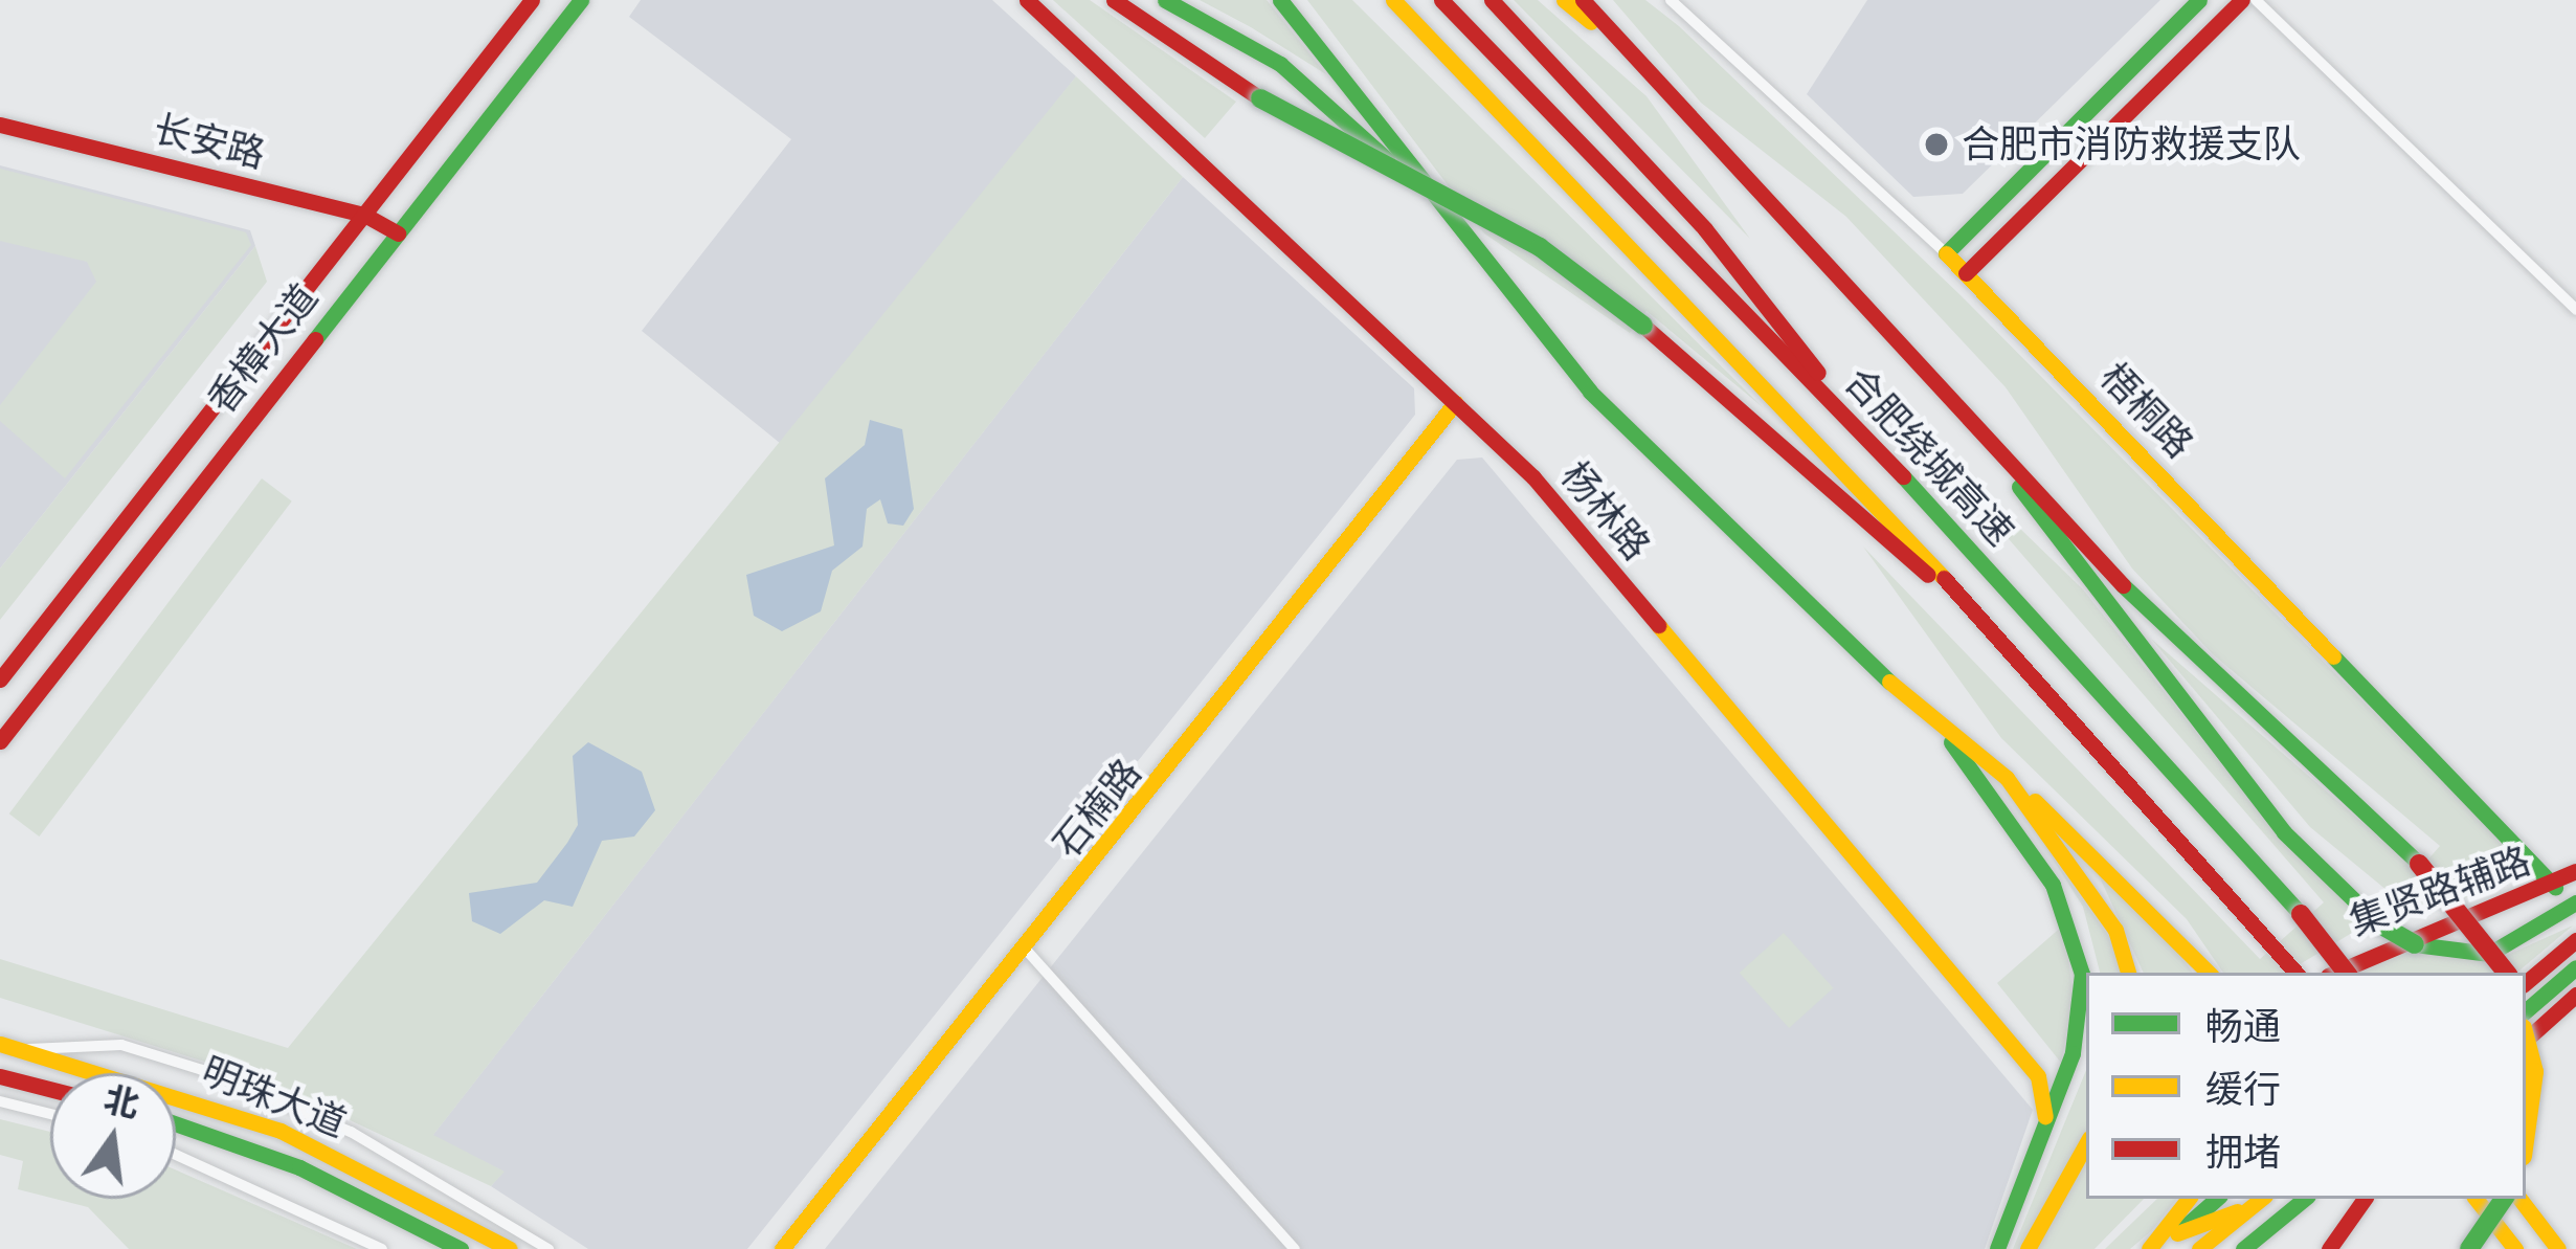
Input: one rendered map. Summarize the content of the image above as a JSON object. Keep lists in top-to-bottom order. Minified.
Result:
{"streets":{"main road":["长安路","香樟大道","梧桐路","合肥绕城高速","杨林路","石楠路","集贤路辅路","明珠大道"]},"crossings":[["长安路","香樟大道"],["梧桐路","集贤路辅路"],["杨林路","石楠路"]],"places":["合肥市消防救援支队"],"legend":["畅通","缓行","拥堵"],"north":"top"}
